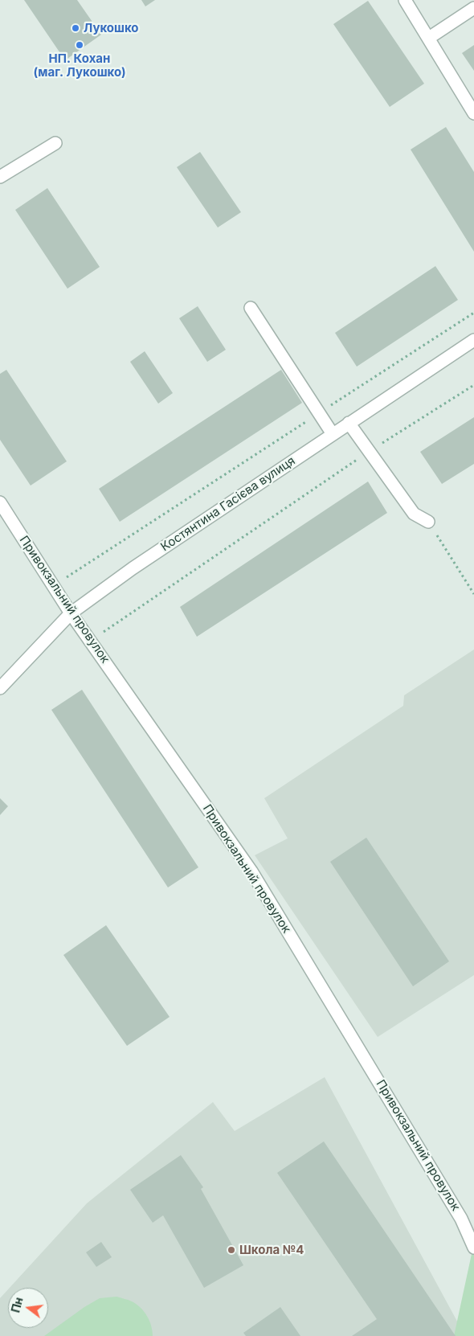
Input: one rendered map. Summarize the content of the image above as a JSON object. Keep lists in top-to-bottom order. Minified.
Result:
{"streets":{"street":["Костянтина Гасієва вулиця","Привокзальний провулок"]},"crossings":[["Костянтина Гасієва вулиця","Привокзальний провулок"]],"places":["Лукошко","НП. Кохан (маг. Лукошко)","Школа №4"],"north":"left"}
